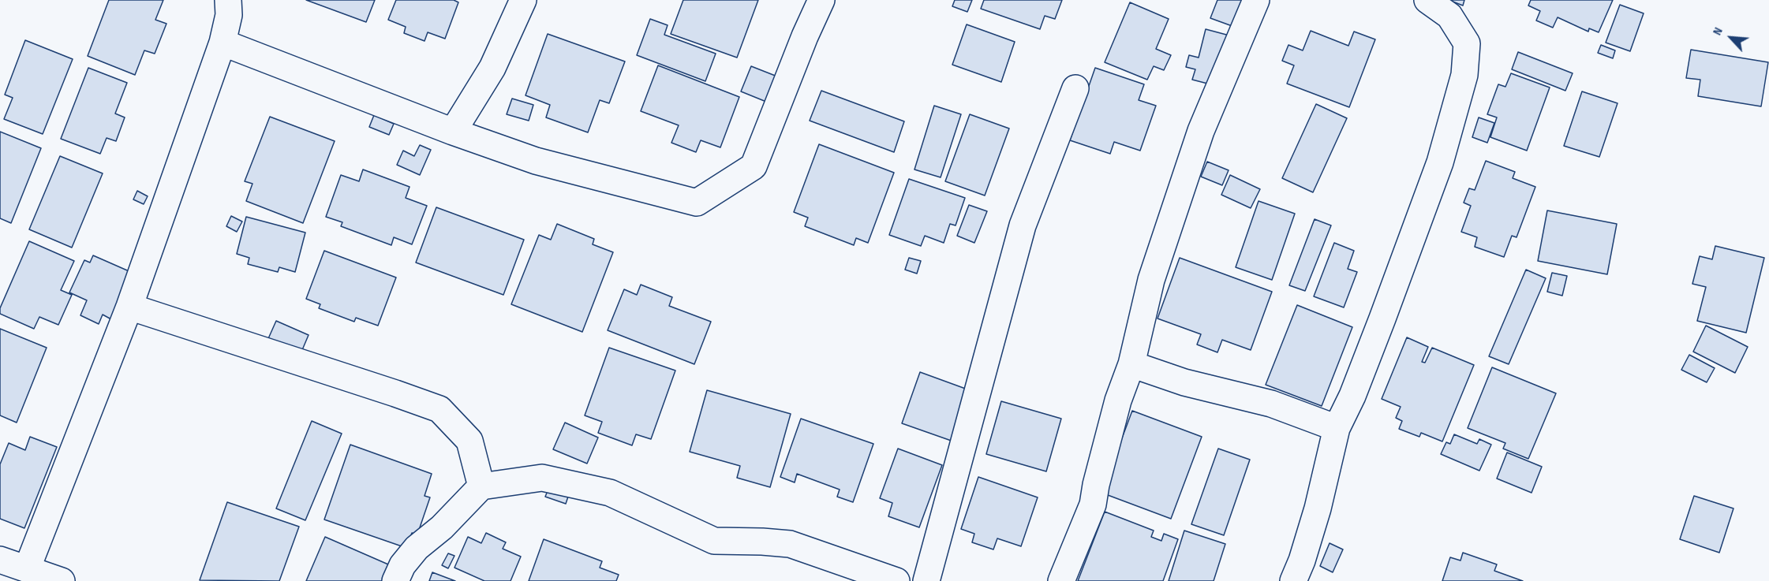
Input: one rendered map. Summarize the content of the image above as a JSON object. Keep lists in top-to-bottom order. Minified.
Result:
{"north":"top left"}
